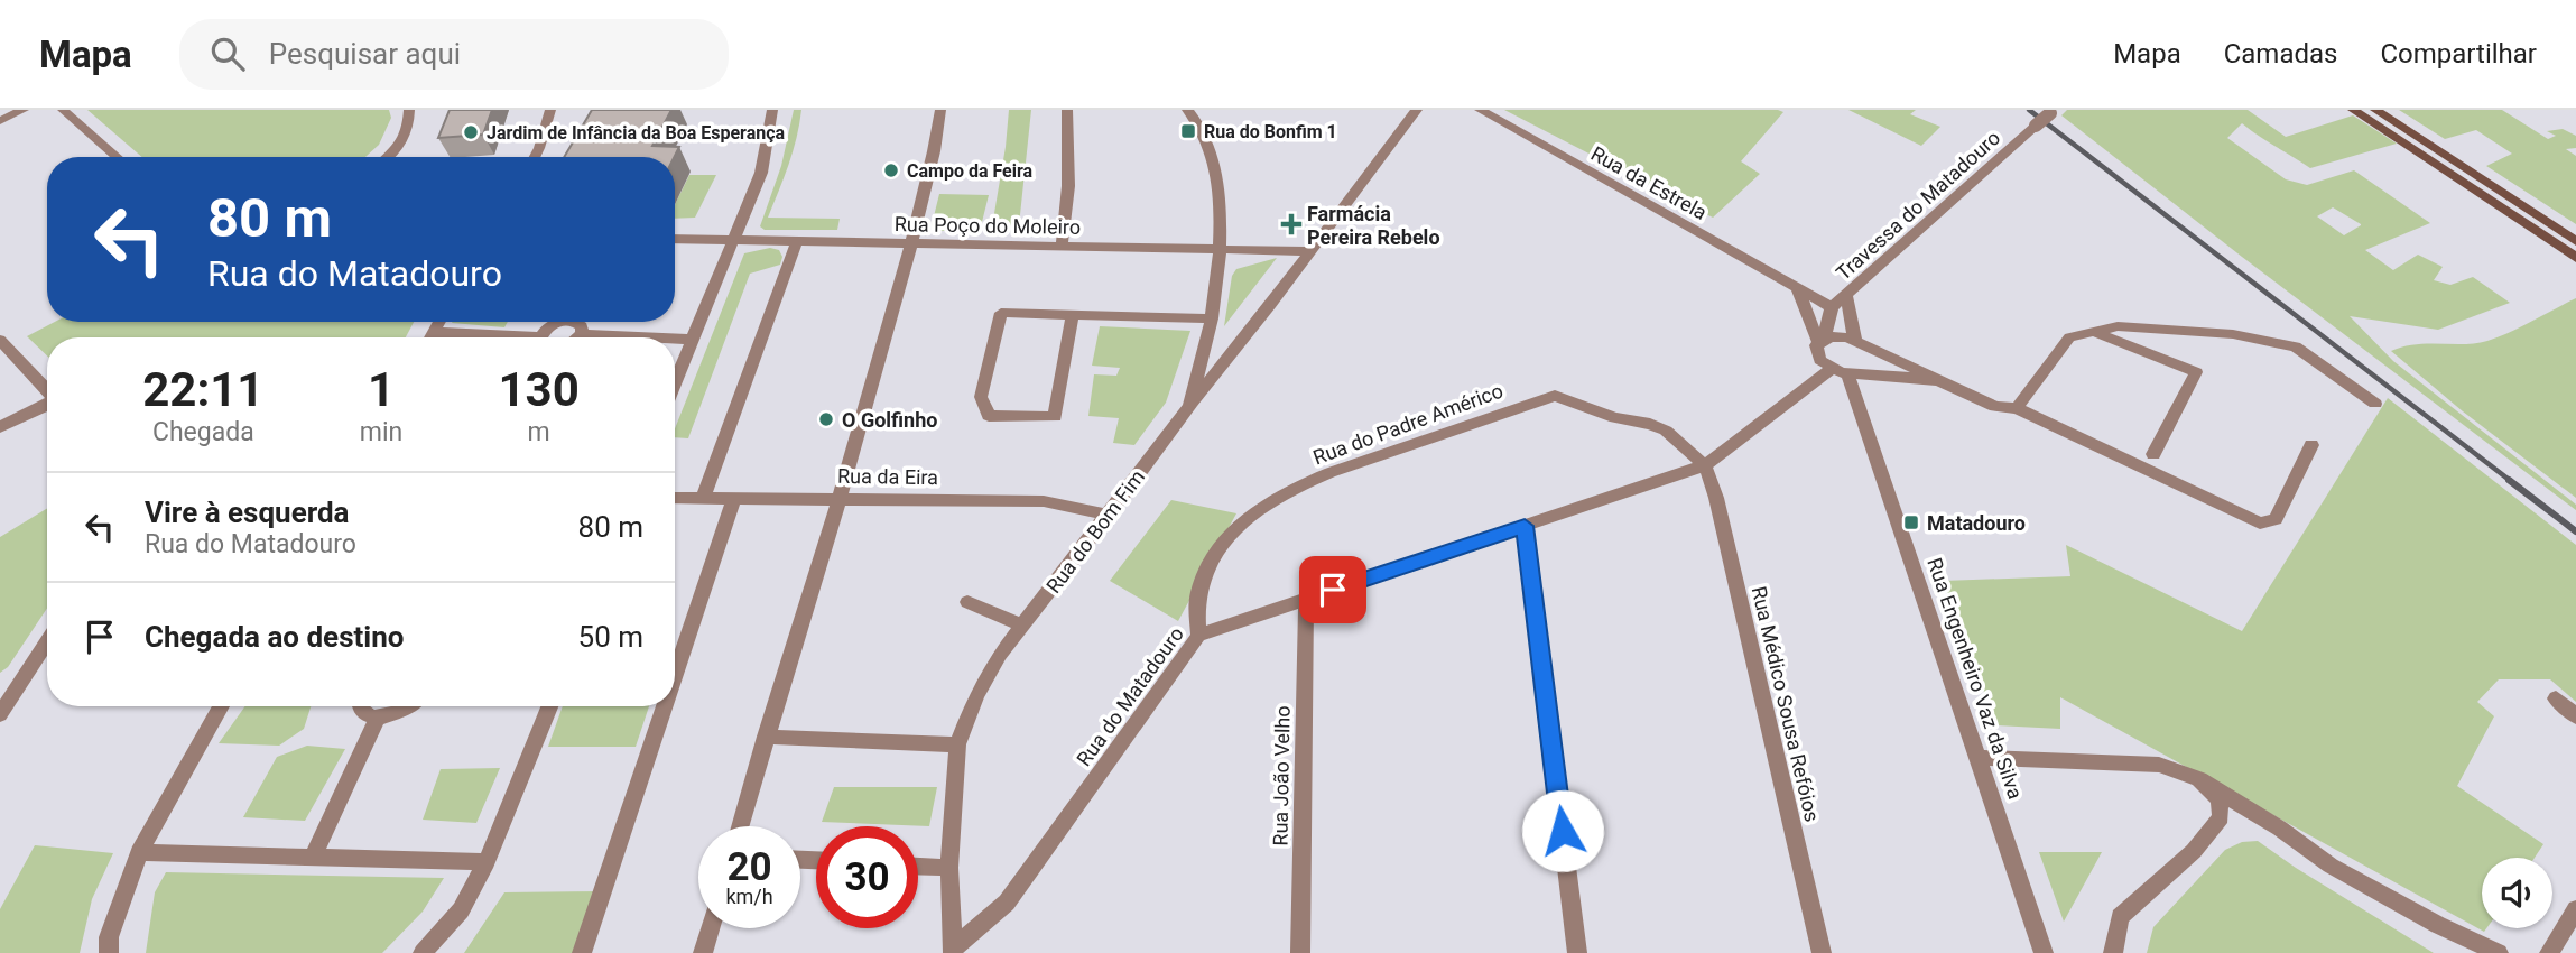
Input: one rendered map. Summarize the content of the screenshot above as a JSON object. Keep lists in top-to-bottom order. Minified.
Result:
{"streets":{"street":["Rua da Estrela","Travessa do Matadouro","Rua Poço do Moleiro","Rua do Padre Américo","Rua da Eira","Rua do Bom Fim","Rua Engenheiro Vaz da Silva","Rua do Matadouro","Rua Médico Sousa Refóios","Rua João Velho"]},"crossings":[["Rua da Estrela","Travessa do Matadouro"],["Travessa do Matadouro","Rua Engenheiro Vaz da Silva"],["Rua Poço do Moleiro","Rua do Bom Fim"],["Rua do Padre Américo","Rua do Matadouro"],["Rua do Padre Américo","Rua Médico Sousa Refóios"],["Rua da Eira","Rua do Bom Fim"],["Rua do Bom Fim","Rua do Matadouro"],["Rua Engenheiro Vaz da Silva","Rua do Matadouro"],["Rua do Matadouro","Rua Médico Sousa Refóios"],["Rua do Matadouro","Rua João Velho"]],"places":{"transit":["Rua do Bonfim 1","Matadouro"],"other":["Jardim de Infância da Boa Esperança","Campo da Feira","O Golfinho"],"health":["Farmácia Pereira Rebelo"]},"page":{"header":"Mapa","search":"Pesquisar aqui","nav":["Mapa","Camadas","Compartilhar"],"turn":["80 m","Rua do Matadouro"],"eta":["22:11","Chegada","1","min","130","m"],"list":[{"name":"Vire à esquerda","note":"Rua do Matadouro","value":"80 m"},{"name":"Chegada ao destino","value":"50 m"}],"speed":"20 km/h","limit":"30"}}
